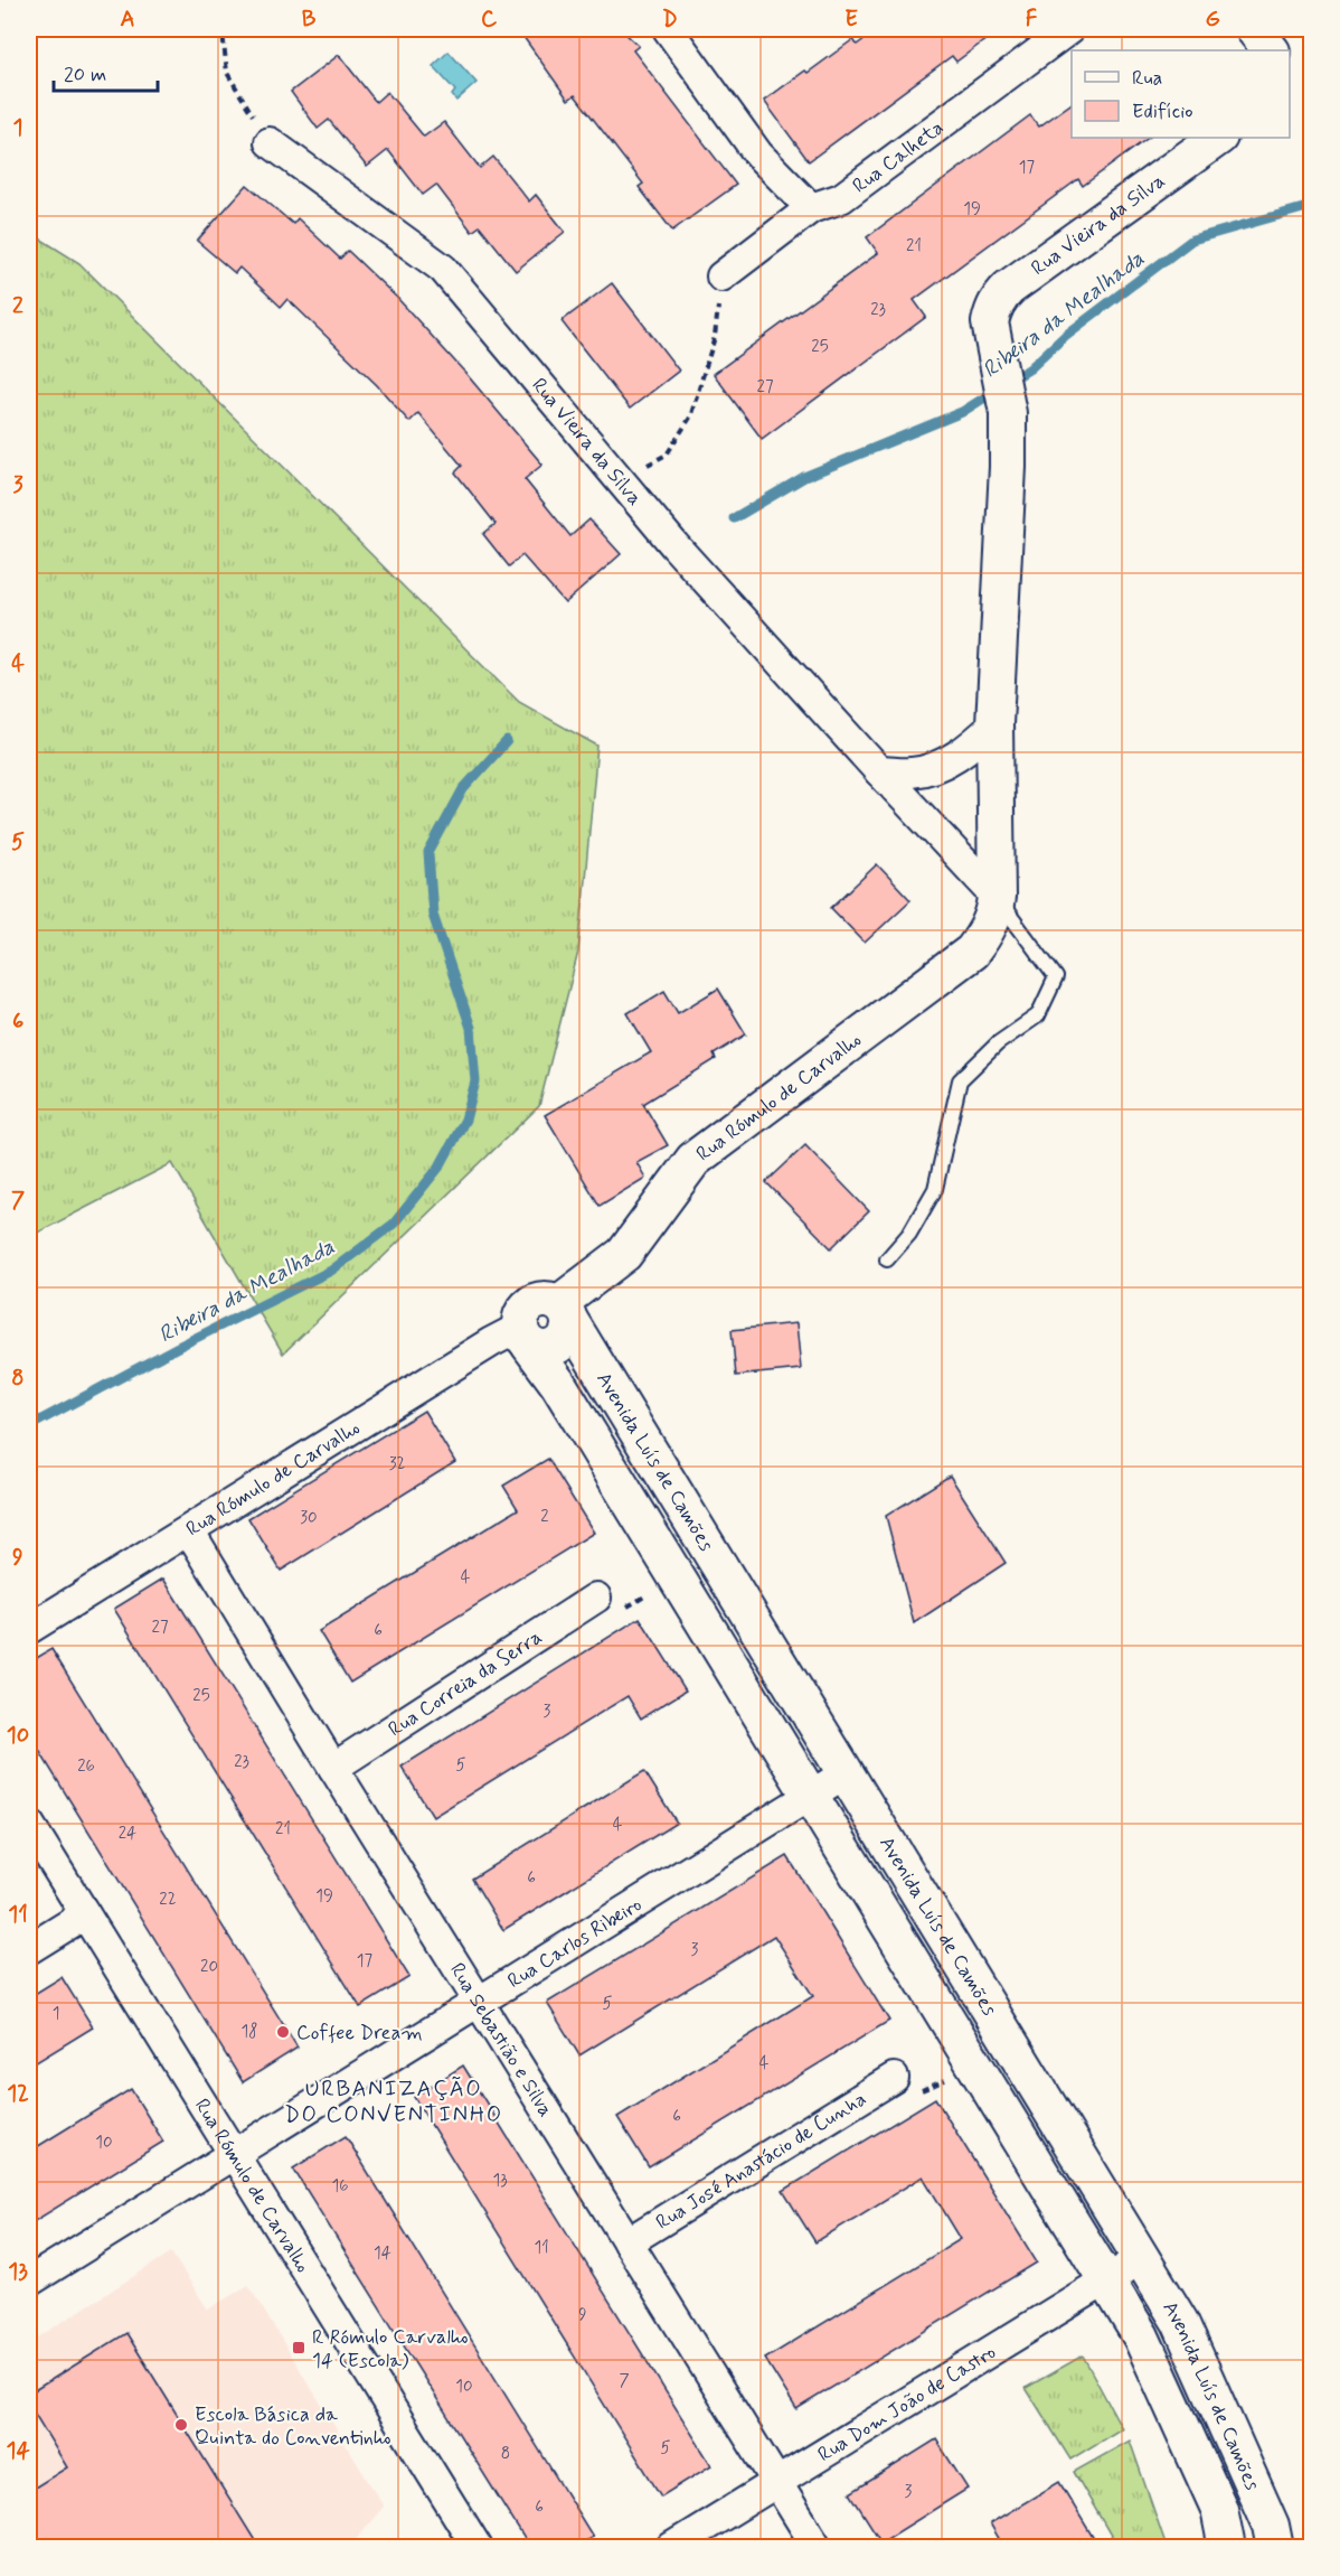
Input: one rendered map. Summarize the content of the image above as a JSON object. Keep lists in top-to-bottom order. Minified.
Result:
{"streets":{"street":["Rua Calheta","Rua Vieira da Silva","Rua Rómulo de Carvalho","Avenida Luís de Camões","Rua Correia da Serra","Rua Carlos Ribeiro","Rua Sebastião e Silva","Rua José Anastácio de Cunha","Rua Dom João de Castro"]},"crossings":[["Rua Vieira da Silva","Rua Rómulo de Carvalho"],["Rua Rómulo de Carvalho","Avenida Luís de Camões"],["Rua Rómulo de Carvalho","Rua Carlos Ribeiro"],["Rua Rómulo de Carvalho","Rua Sebastião e Silva"],["Avenida Luís de Camões","Rua Carlos Ribeiro"],["Avenida Luís de Camões","Rua Dom João de Castro"],["Rua Correia da Serra","Rua Sebastião e Silva"],["Rua Carlos Ribeiro","Rua Sebastião e Silva"],["Rua Sebastião e Silva","Rua José Anastácio de Cunha"],["Rua Sebastião e Silva","Rua Dom João de Castro"]],"districts":["URBANIZAÇÃO DO CONVENTINHO"],"water":["Ribeira da Mealhada"],"places":{"other":["Coffee Dream","Escola Básica da Quinta do Conventinho"],"transit":["R Rómulo Carvalho 14 (Escola)"]},"house_numbers":["17","19","21","23","25","27","32","2","30","4","27","6","25","3","23","5","26","4","21","24","6","19","22","3","17","20","5","1","18","4","6","10","13","16","11","14","9","7","10","5","8","3","6"],"legend":["Rua","Edifício"],"scale_bar":"20 m","grid":{"columns":["A","B","C","D","E","F","G"],"rows":["1","2","3","4","5","6","7","8","9","10","11","12","13","14"]}}
